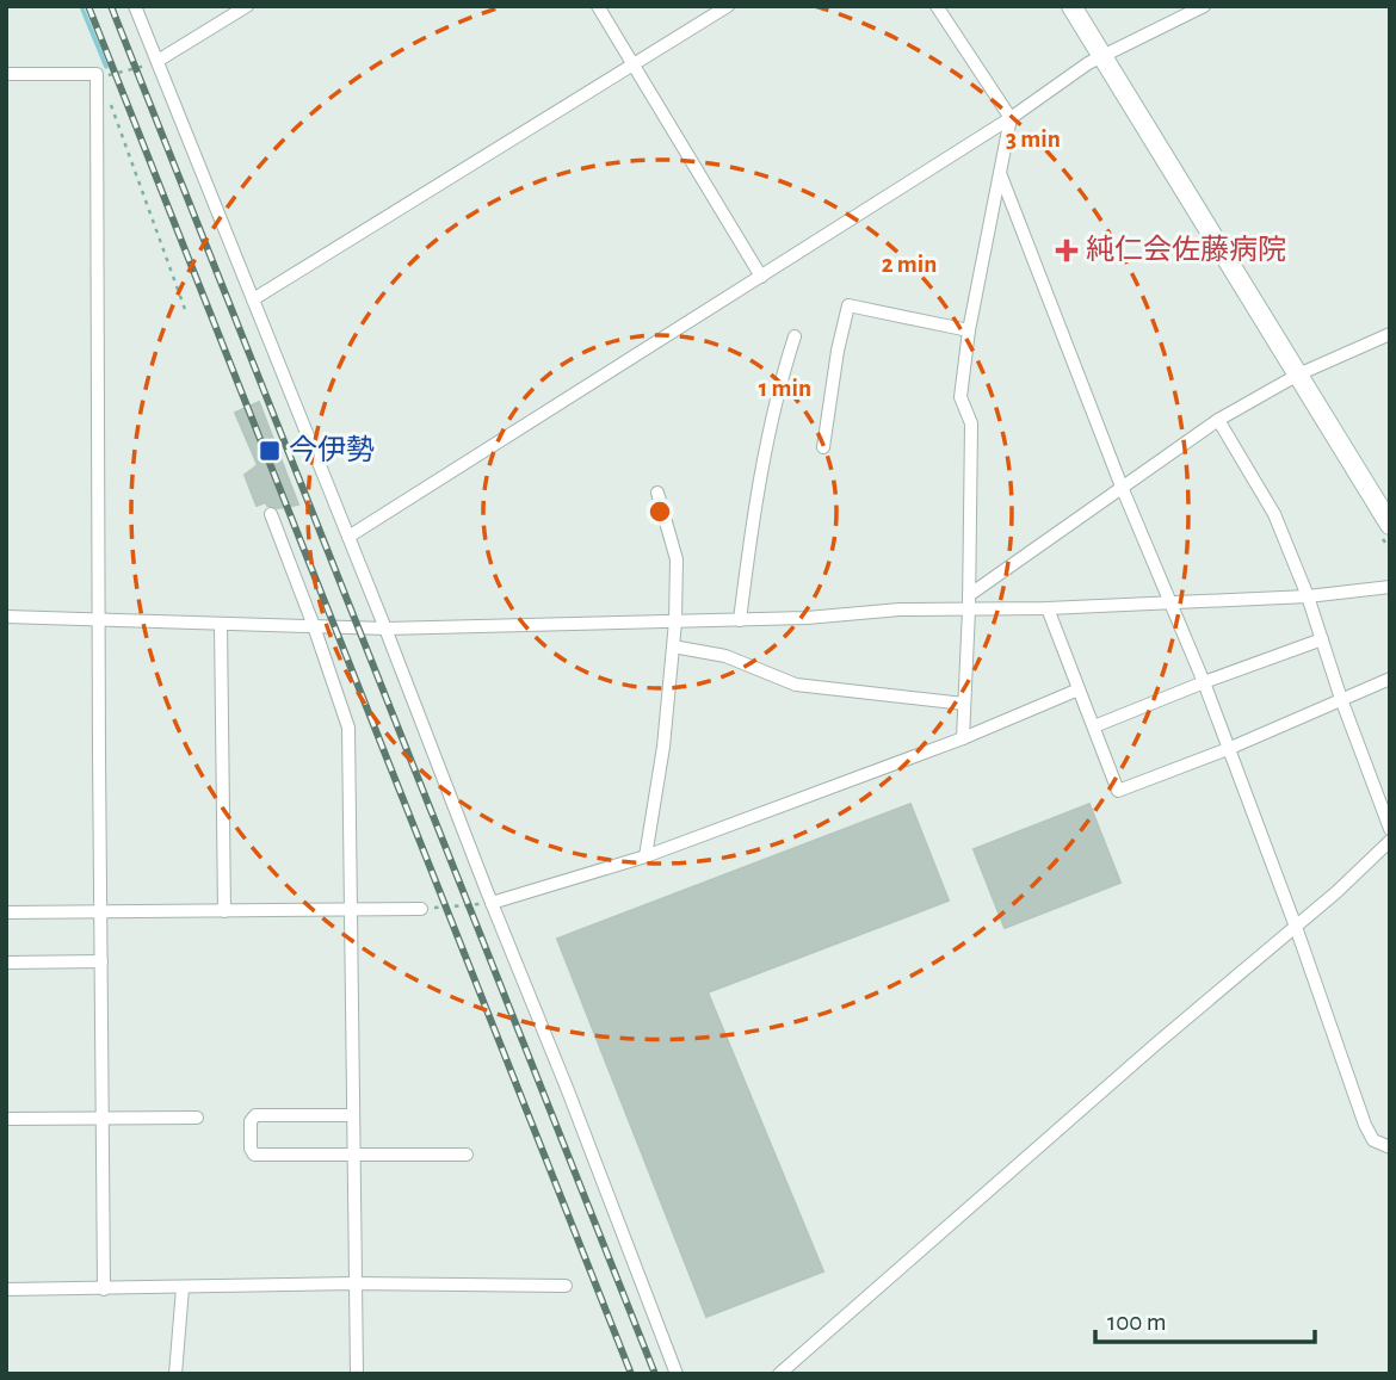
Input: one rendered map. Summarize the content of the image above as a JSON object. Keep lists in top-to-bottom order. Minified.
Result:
{"places":{"health":["純仁会佐藤病院"],"transit":["今伊勢"]},"scale_bar":"100 m","rings":["3 min","2 min","1 min"]}
